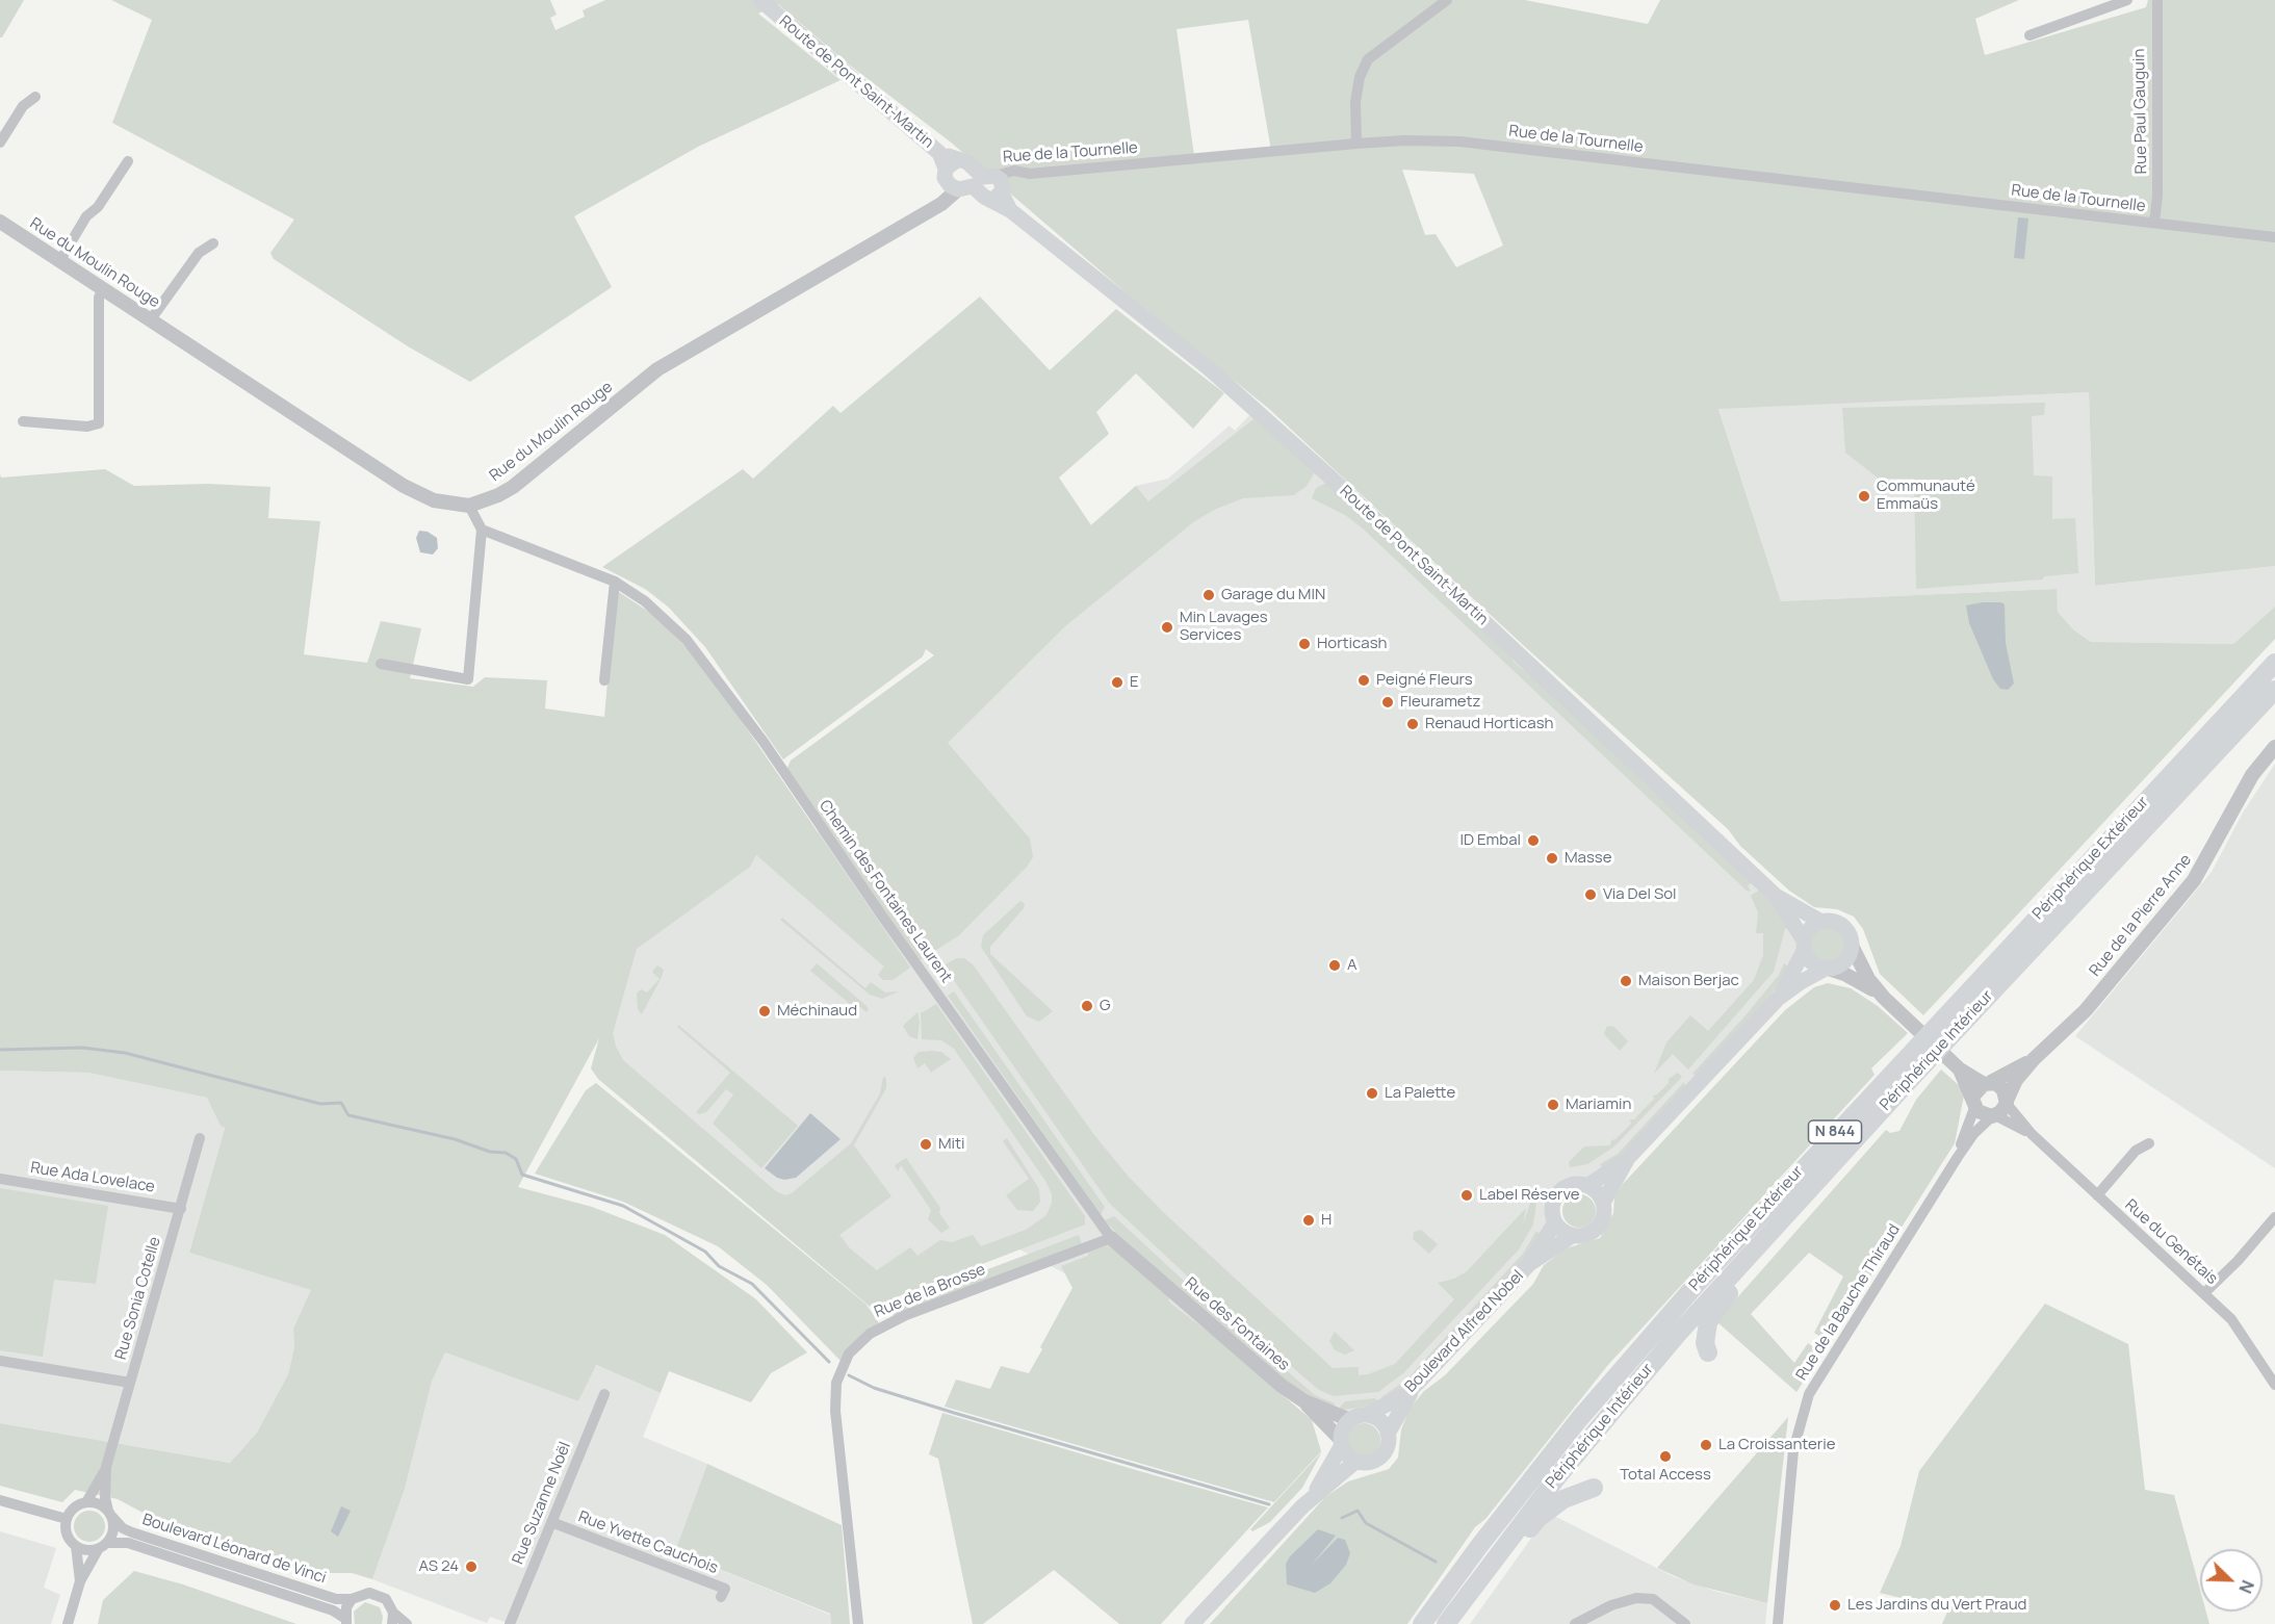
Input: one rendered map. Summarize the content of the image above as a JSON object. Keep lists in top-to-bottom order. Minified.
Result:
{"streets":{"highway":["Périphérique Extérieur","Périphérique Intérieur","N 844"],"main road":["Route de Pont Saint-Martin","Boulevard Alfred Nobel"],"street":["Rue Paul Gauguin","Rue de la Tournelle","Rue du Moulin Rouge","Chemin des Fontaines Laurent","Rue de la Pierre Anne","Rue Ada Lovelace","Rue du Genétais","Rue de la Brosse","Rue Sonia Cotelle","Rue de la Bauche Thiraud","Rue des Fontaines","Rue Suzanne Noël","Rue Yvette Cauchois","Boulevard Léonard de Vinci"]},"crossings":[["Route de Pont Saint-Martin","Rue de la Tournelle"],["Route de Pont Saint-Martin","Rue du Moulin Rouge"],["Rue Paul Gauguin","Rue de la Tournelle"],["Chemin des Fontaines Laurent","Rue de la Brosse"],["Chemin des Fontaines Laurent","Rue des Fontaines"],["Rue de la Pierre Anne","Rue du Genétais"],["Rue de la Pierre Anne","Rue de la Bauche Thiraud"],["Rue Ada Lovelace","Rue Sonia Cotelle"],["Rue du Genétais","Rue de la Bauche Thiraud"],["Rue de la Brosse","Rue des Fontaines"],["Rue des Fontaines","Boulevard Alfred Nobel"],["Rue Suzanne Noël","Rue Yvette Cauchois"]],"places":["Communauté Emmaüs","Garage du MIN","Min Lavages Services","Horticash","Peigné Fleurs","E","Fleurametz","Renaud Horticash","ID Embal","Masse","Via Del Sol","A","Maison Berjac","G","Méchinaud","La Palette","Mariamin","Miti","Label Réserve","H","La Croissanterie","Total Access","AS 24","Les Jardins du Vert Praud"],"north":"bottom right"}
